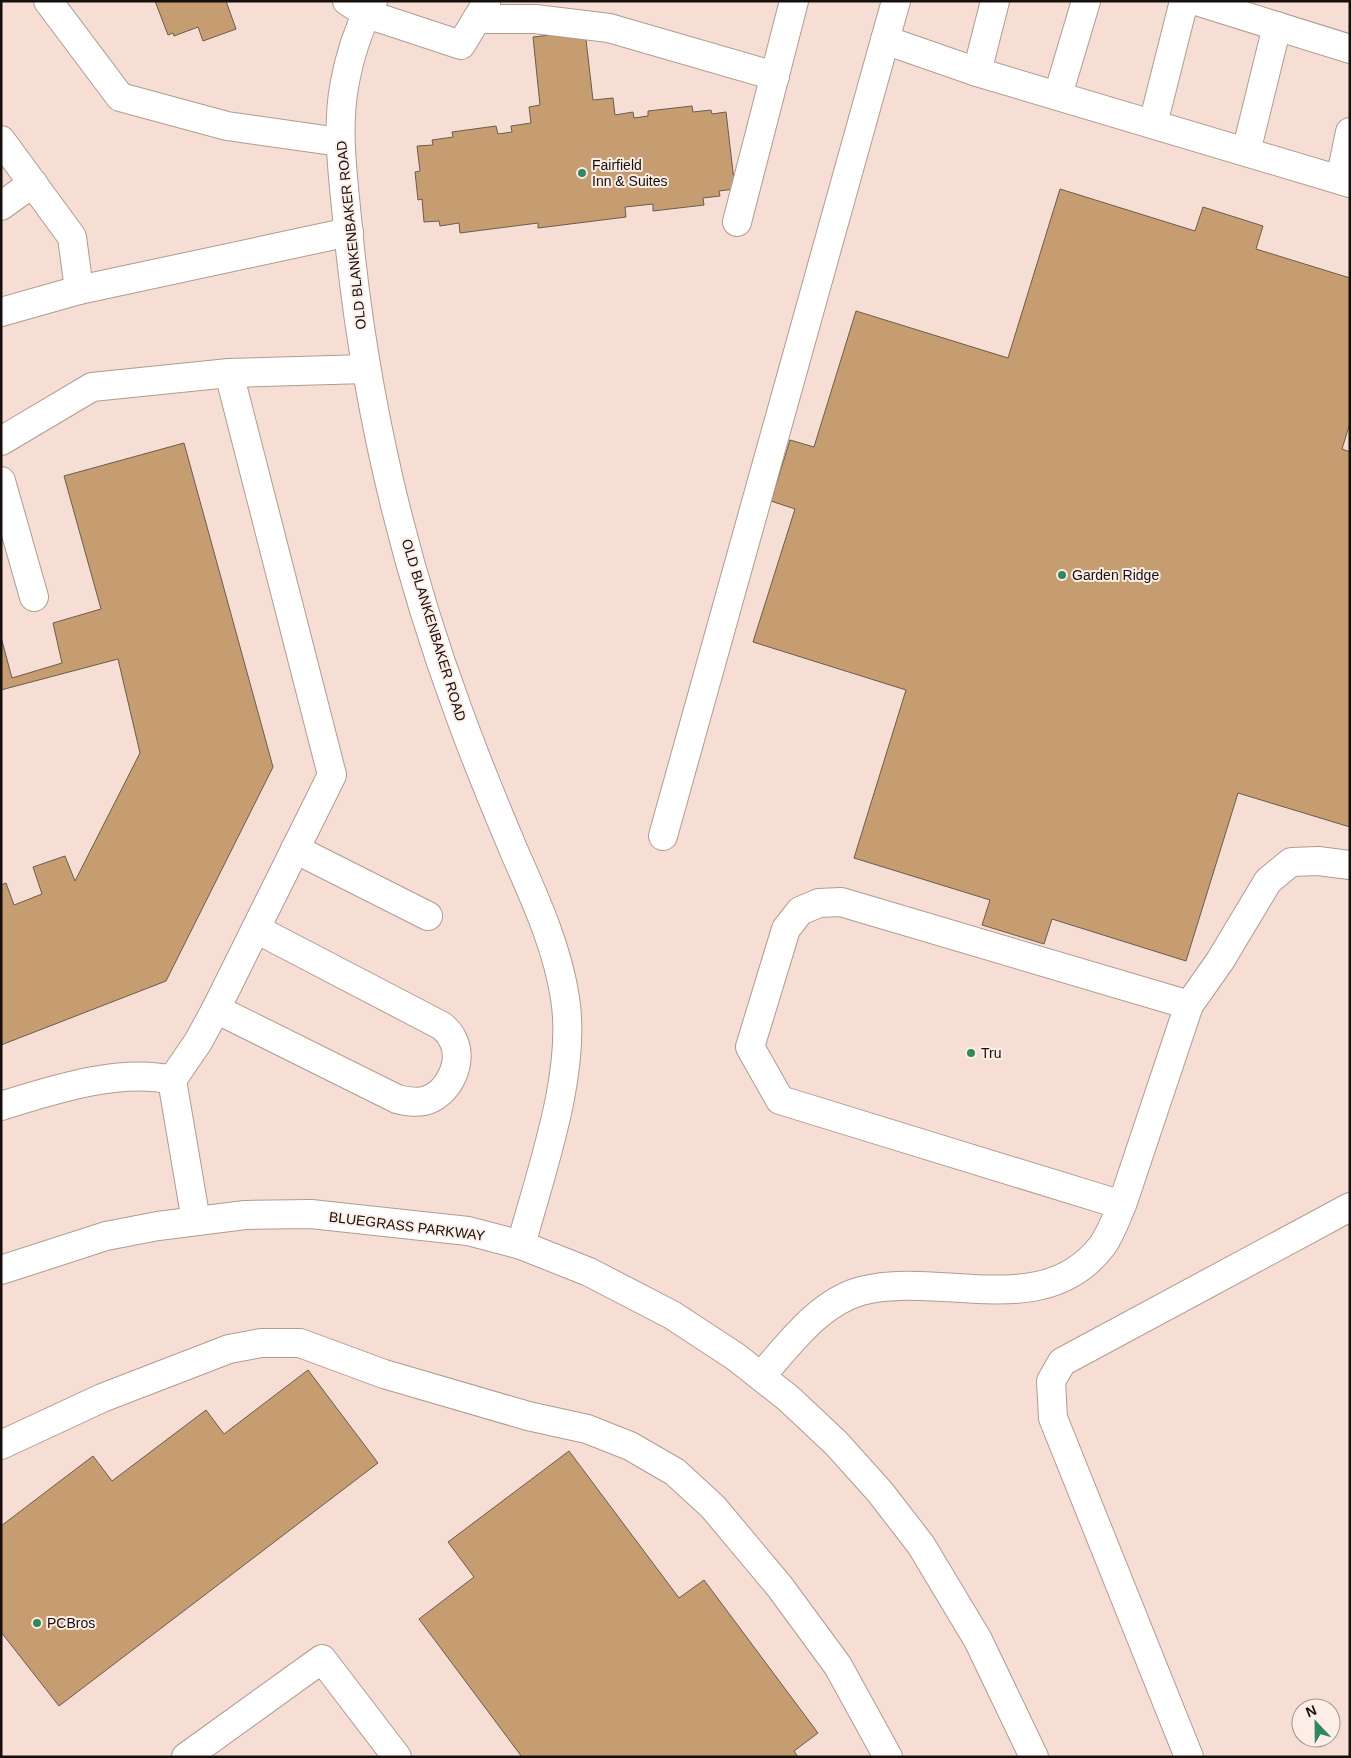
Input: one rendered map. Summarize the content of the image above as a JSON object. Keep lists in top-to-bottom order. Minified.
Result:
{"streets":{"street":["OLD BLANKENBAKER ROAD","BLUEGRASS PARKWAY"]},"crossings":[["OLD BLANKENBAKER ROAD","BLUEGRASS PARKWAY"]],"places":["Fairfield Inn & Suites","Garden Ridge","Tru","PCBros"],"north":"top"}
